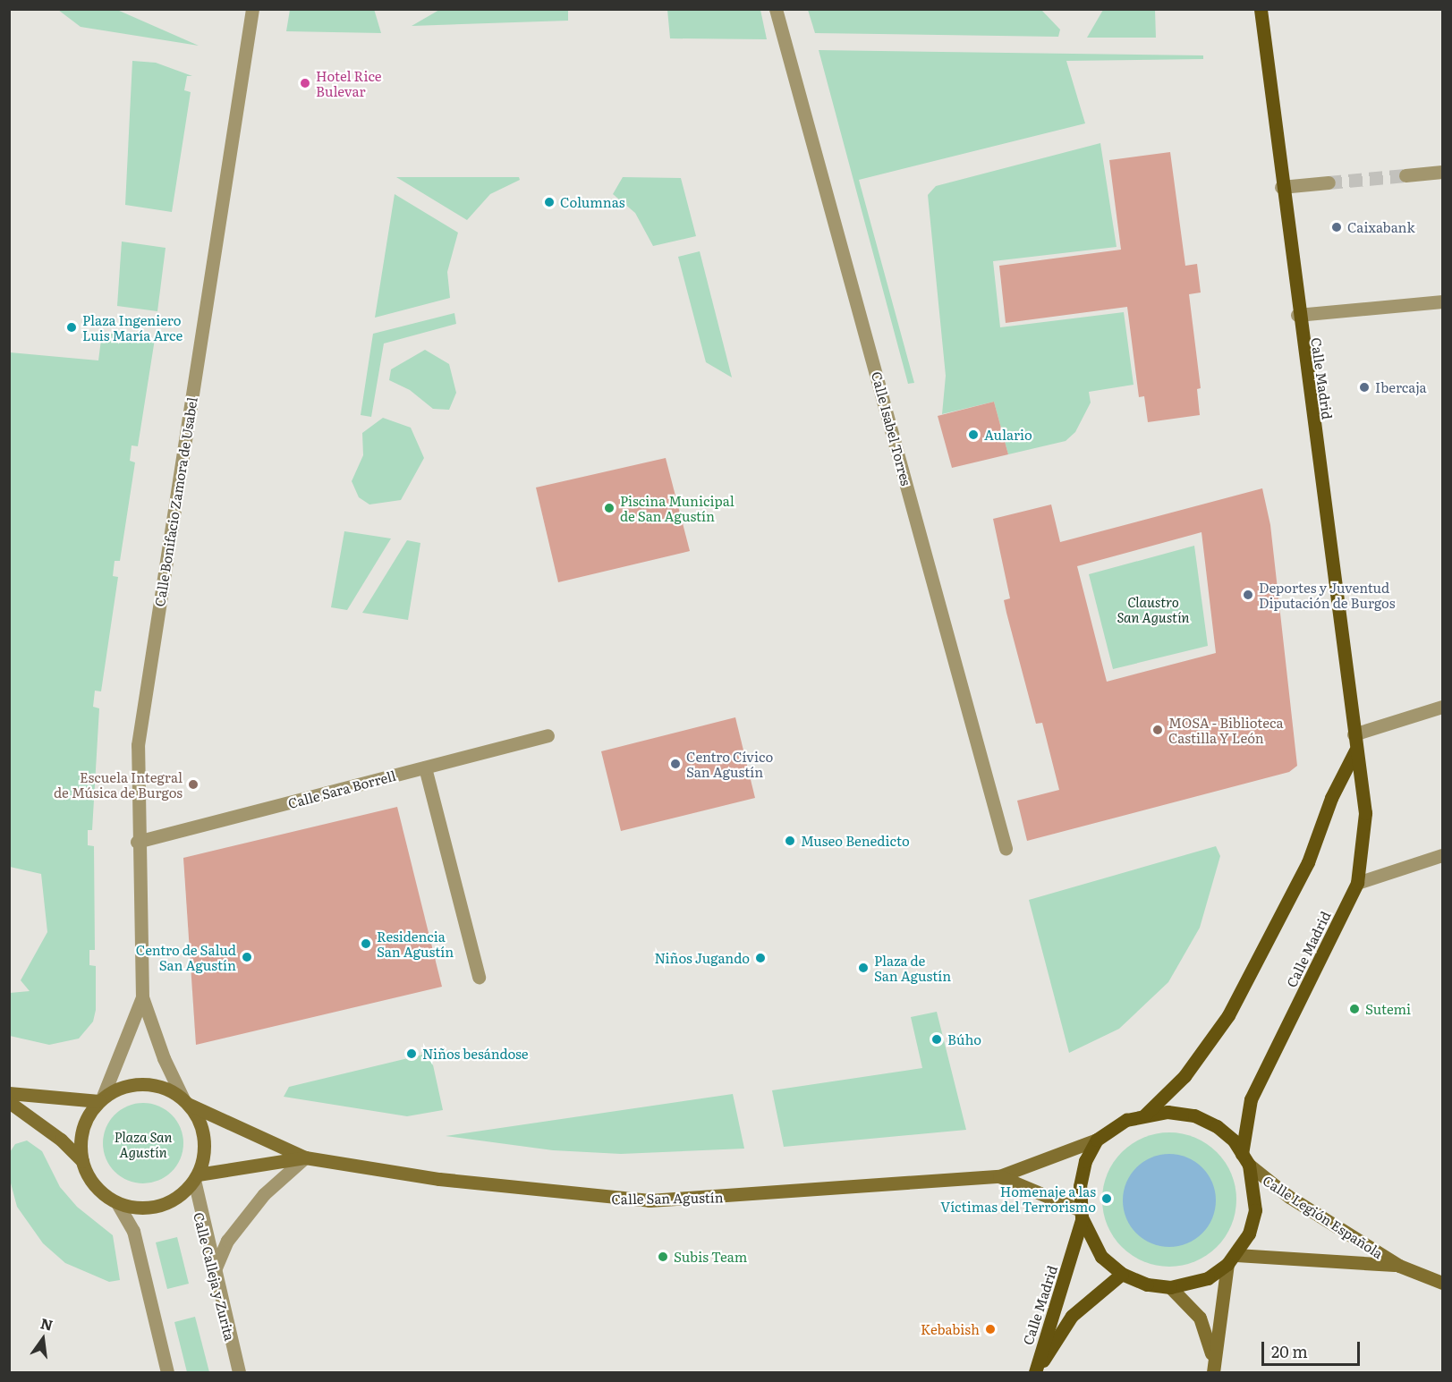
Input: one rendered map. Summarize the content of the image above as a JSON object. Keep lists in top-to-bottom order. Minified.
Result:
{"streets":{"main road":["Calle Madrid"],"street":["Calle Isabel Torres","Calle Bonifacio Zamora de Usabel","Calle Sara Borrell","Calle San Agustín","Calle Legión Española","Calle Calleja y Zurita"]},"crossings":[["Calle Madrid","Calle San Agustín"],["Calle Madrid","Calle Legión Española"],["Calle Bonifacio Zamora de Usabel","Calle Sara Borrell"],["Calle Bonifacio Zamora de Usabel","Calle San Agustín"],["Calle Bonifacio Zamora de Usabel","Calle Calleja y Zurita"],["Calle San Agustín","Calle Legión Española"],["Calle San Agustín","Calle Calleja y Zurita"]],"parks":["Claustro San Agustín","Plaza San Agustín"],"places":["Hotel Rice Bulevar","Columnas","Caixabank","Plaza Ingeniero Luis María Arce","Ibercaja","Aulario","Piscina Municipal de San Agustín","Deportes y Juventud Diputación de Burgos","MOSA - Biblioteca Castilla Y León","Centro Cívico San Agustín","Escuela Integral de Música de Burgos","Museo Benedicto","Residencia San Agustín","Centro de Salud San Agustín","Niños Jugando","Plaza de San Agustín","Sutemi","Búho","Niños besándose","Homenaje a las Víctimas del Terrorismo","Subis Team","Kebabish"],"scale_bar":"20 m","north":"top"}
